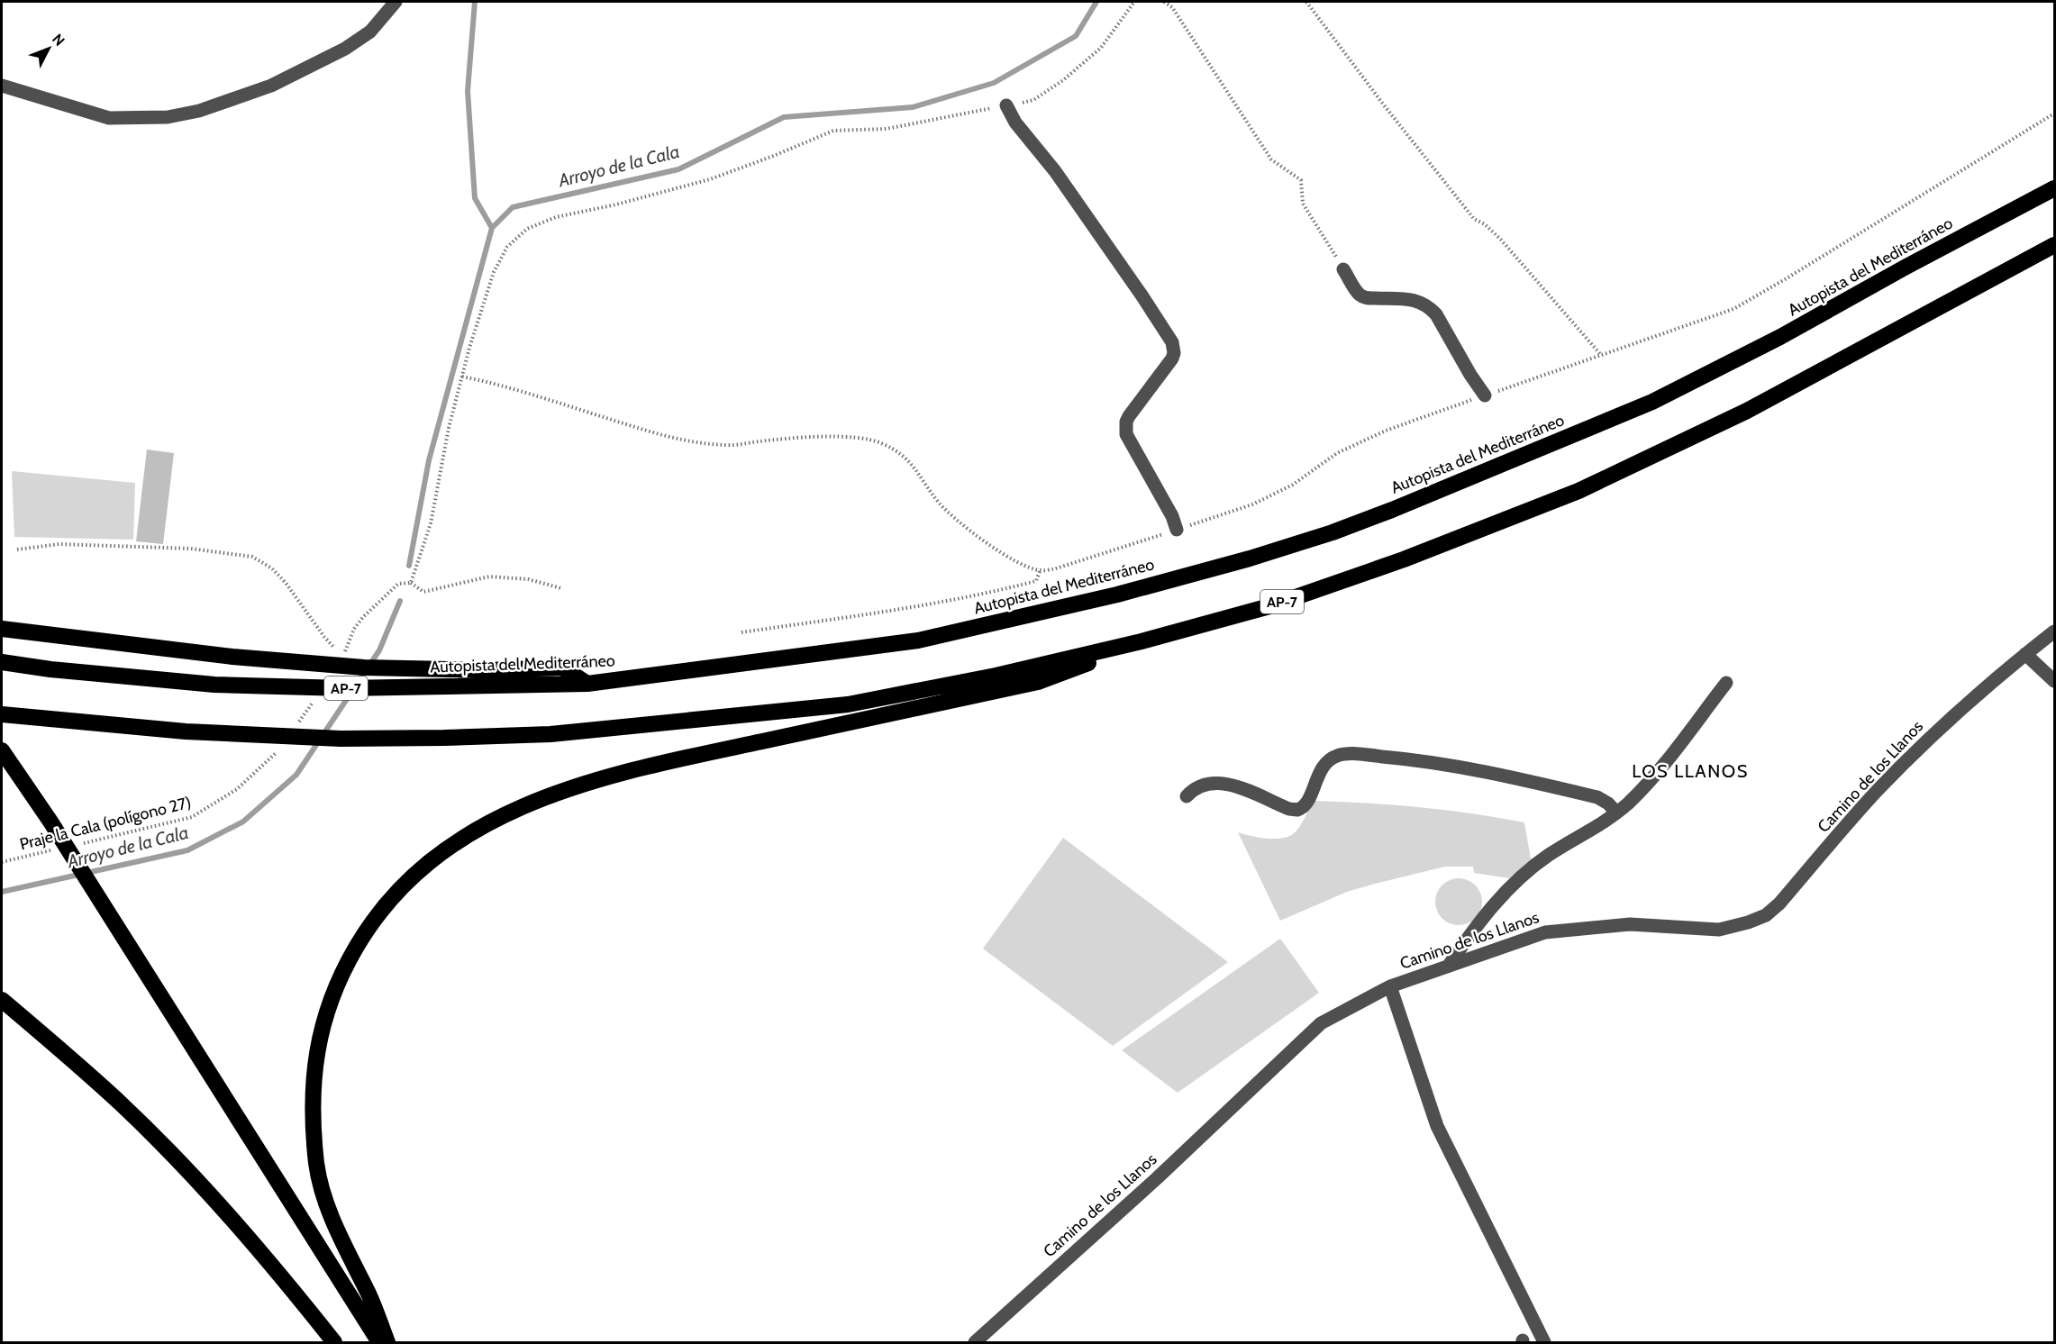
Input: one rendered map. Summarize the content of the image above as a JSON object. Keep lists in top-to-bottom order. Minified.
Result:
{"streets":{"highway":["Autopista del Mediterráneo","AP-7"],"street":["Camino de los Llanos"],"path":["Praje la Cala (polígono 27)"]},"districts":["LOS LLANOS"],"water":["Arroyo de la Cala"],"north":"top right"}
